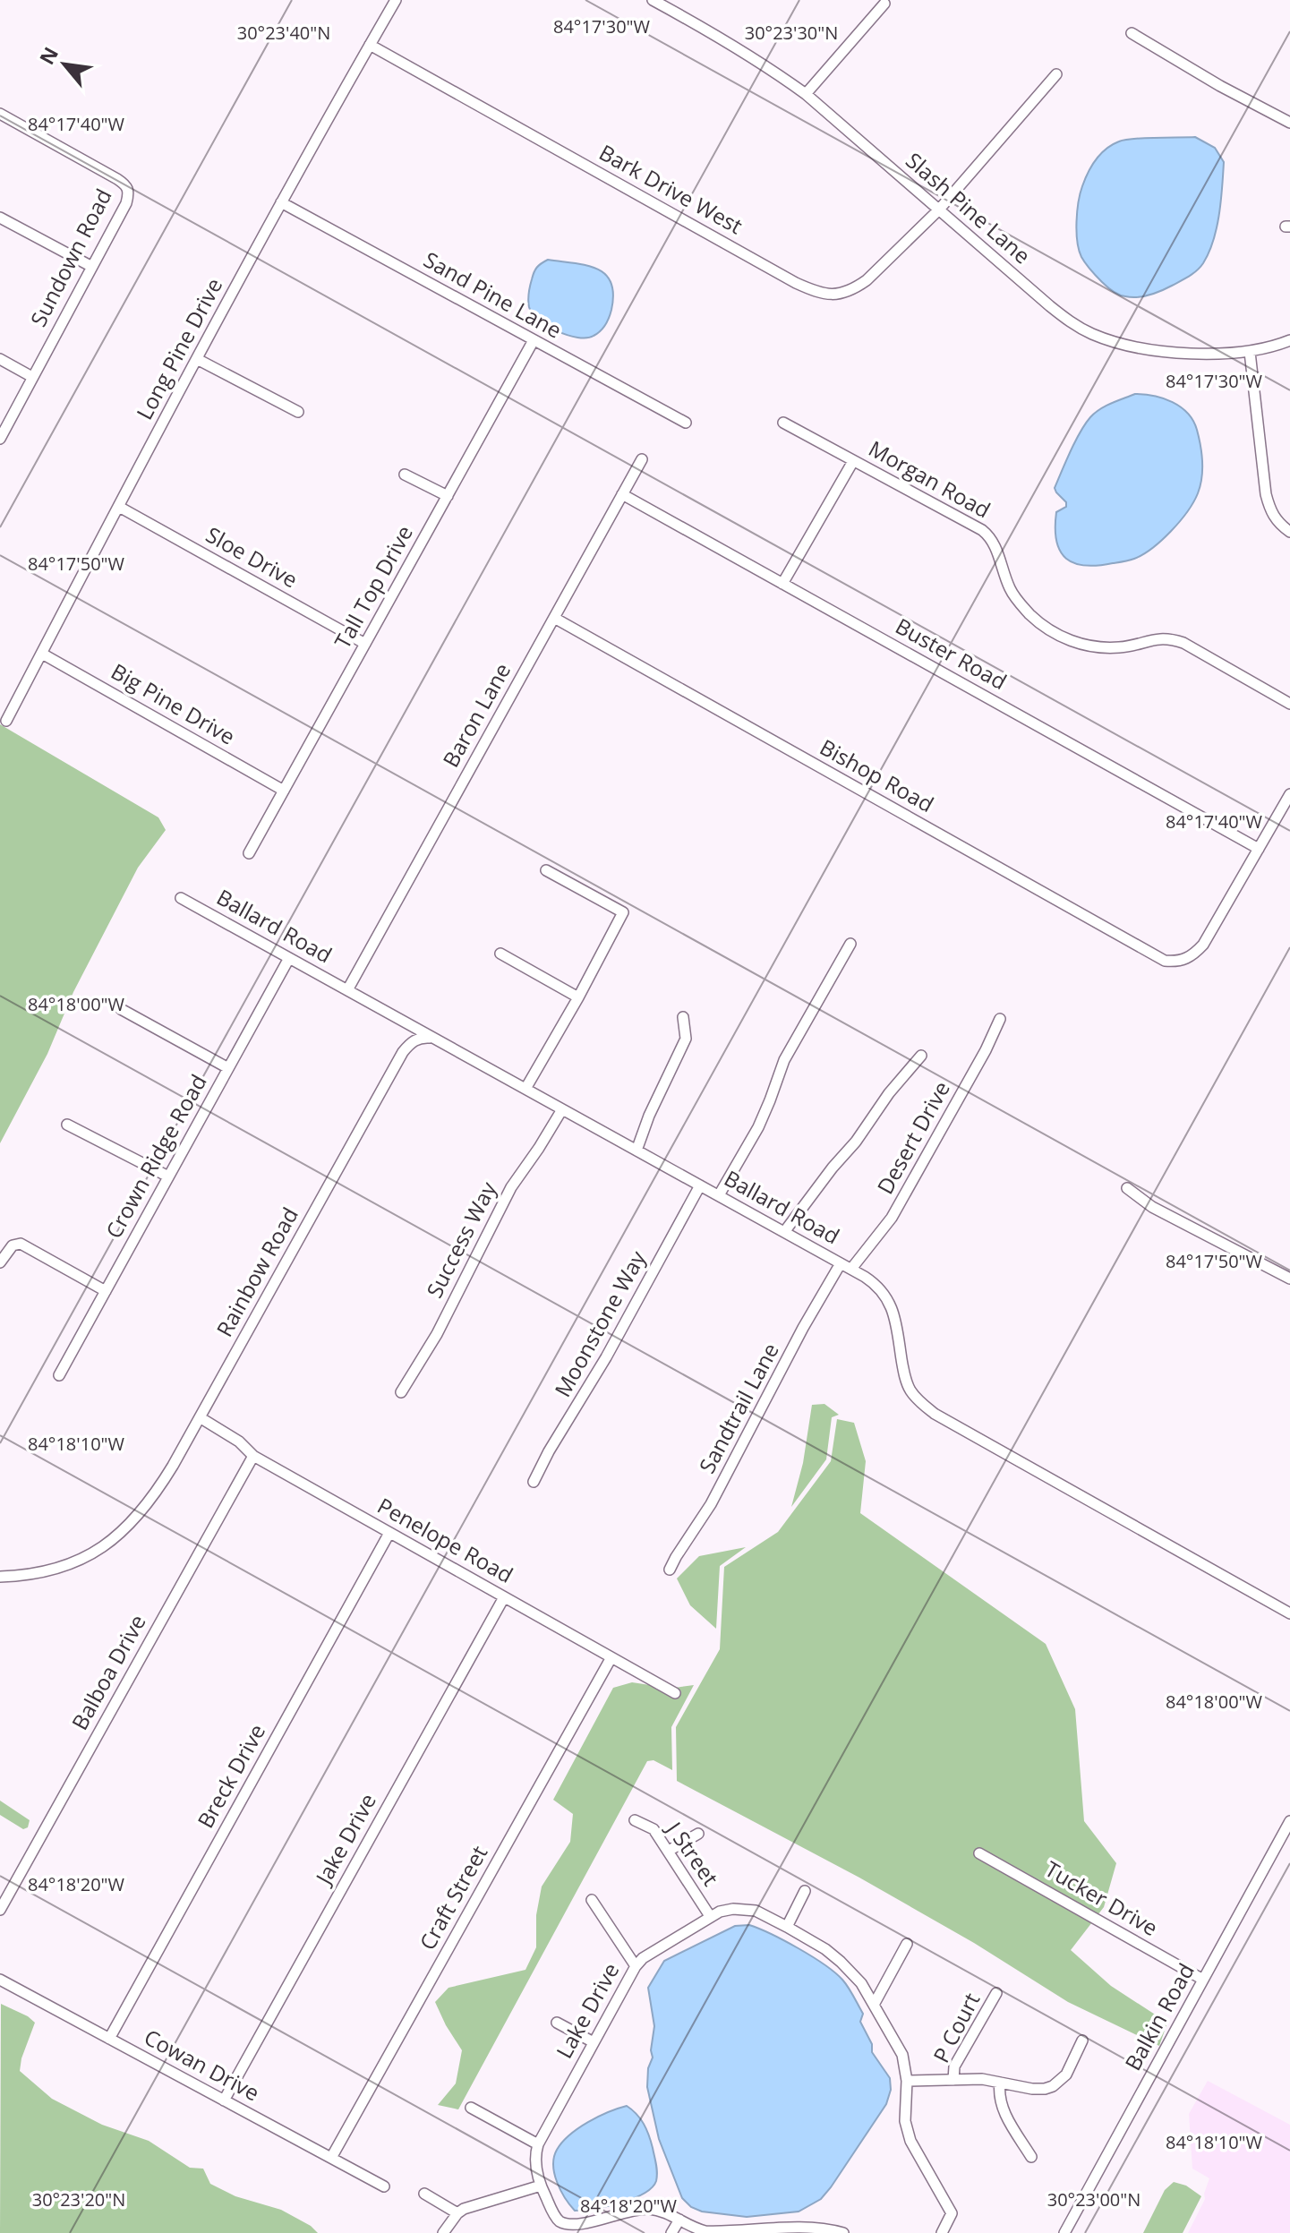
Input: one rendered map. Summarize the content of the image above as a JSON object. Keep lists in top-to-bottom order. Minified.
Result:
{"streets":{"street":["Bark Drive West","Slash Pine Lane","Sundown Road","Sand Pine Lane","Long Pine Drive","Morgan Road","Sloe Drive","Tall Top Drive","Buster Road","Big Pine Drive","Baron Lane","Bishop Road","Ballard Road","Desert Drive","Crown Ridge Road","Success Way","Rainbow Road","Moonstone Way","Sandtrail Lane","Penelope Road","Balboa Drive","Breck Drive","Jake Drive","J Street","Craft Street","Tucker Drive","Lake Drive","Balkin Road","P Court","Cowan Drive"]},"crossings":[["Bark Drive West","Slash Pine Lane"],["Bark Drive West","Long Pine Drive"],["Sand Pine Lane","Long Pine Drive"],["Sand Pine Lane","Tall Top Drive"],["Long Pine Drive","Sloe Drive"],["Long Pine Drive","Big Pine Drive"],["Sloe Drive","Tall Top Drive"],["Tall Top Drive","Big Pine Drive"],["Buster Road","Baron Lane"],["Buster Road","Bishop Road"],["Baron Lane","Bishop Road"],["Baron Lane","Ballard Road"],["Ballard Road","Desert Drive"],["Ballard Road","Crown Ridge Road"],["Ballard Road","Success Way"],["Ballard Road","Rainbow Road"],["Ballard Road","Moonstone Way"],["Ballard Road","Sandtrail Lane"],["Rainbow Road","Penelope Road"],["Penelope Road","Balboa Drive"],["Penelope Road","Breck Drive"],["Penelope Road","Jake Drive"],["Penelope Road","Craft Street"],["Breck Drive","Cowan Drive"],["Jake Drive","Cowan Drive"],["J Street","Lake Drive"],["Craft Street","Cowan Drive"],["Tucker Drive","Balkin Road"]],"north":"top left","coordinates":["84°17'30\"W","30°23'40\"N","30°23'30\"N","84°17'40\"W","84°17'50\"W","84°18'00\"W","84°18'10\"W","84°18'20\"W","30°23'20\"N","30°23'00\"N"]}
